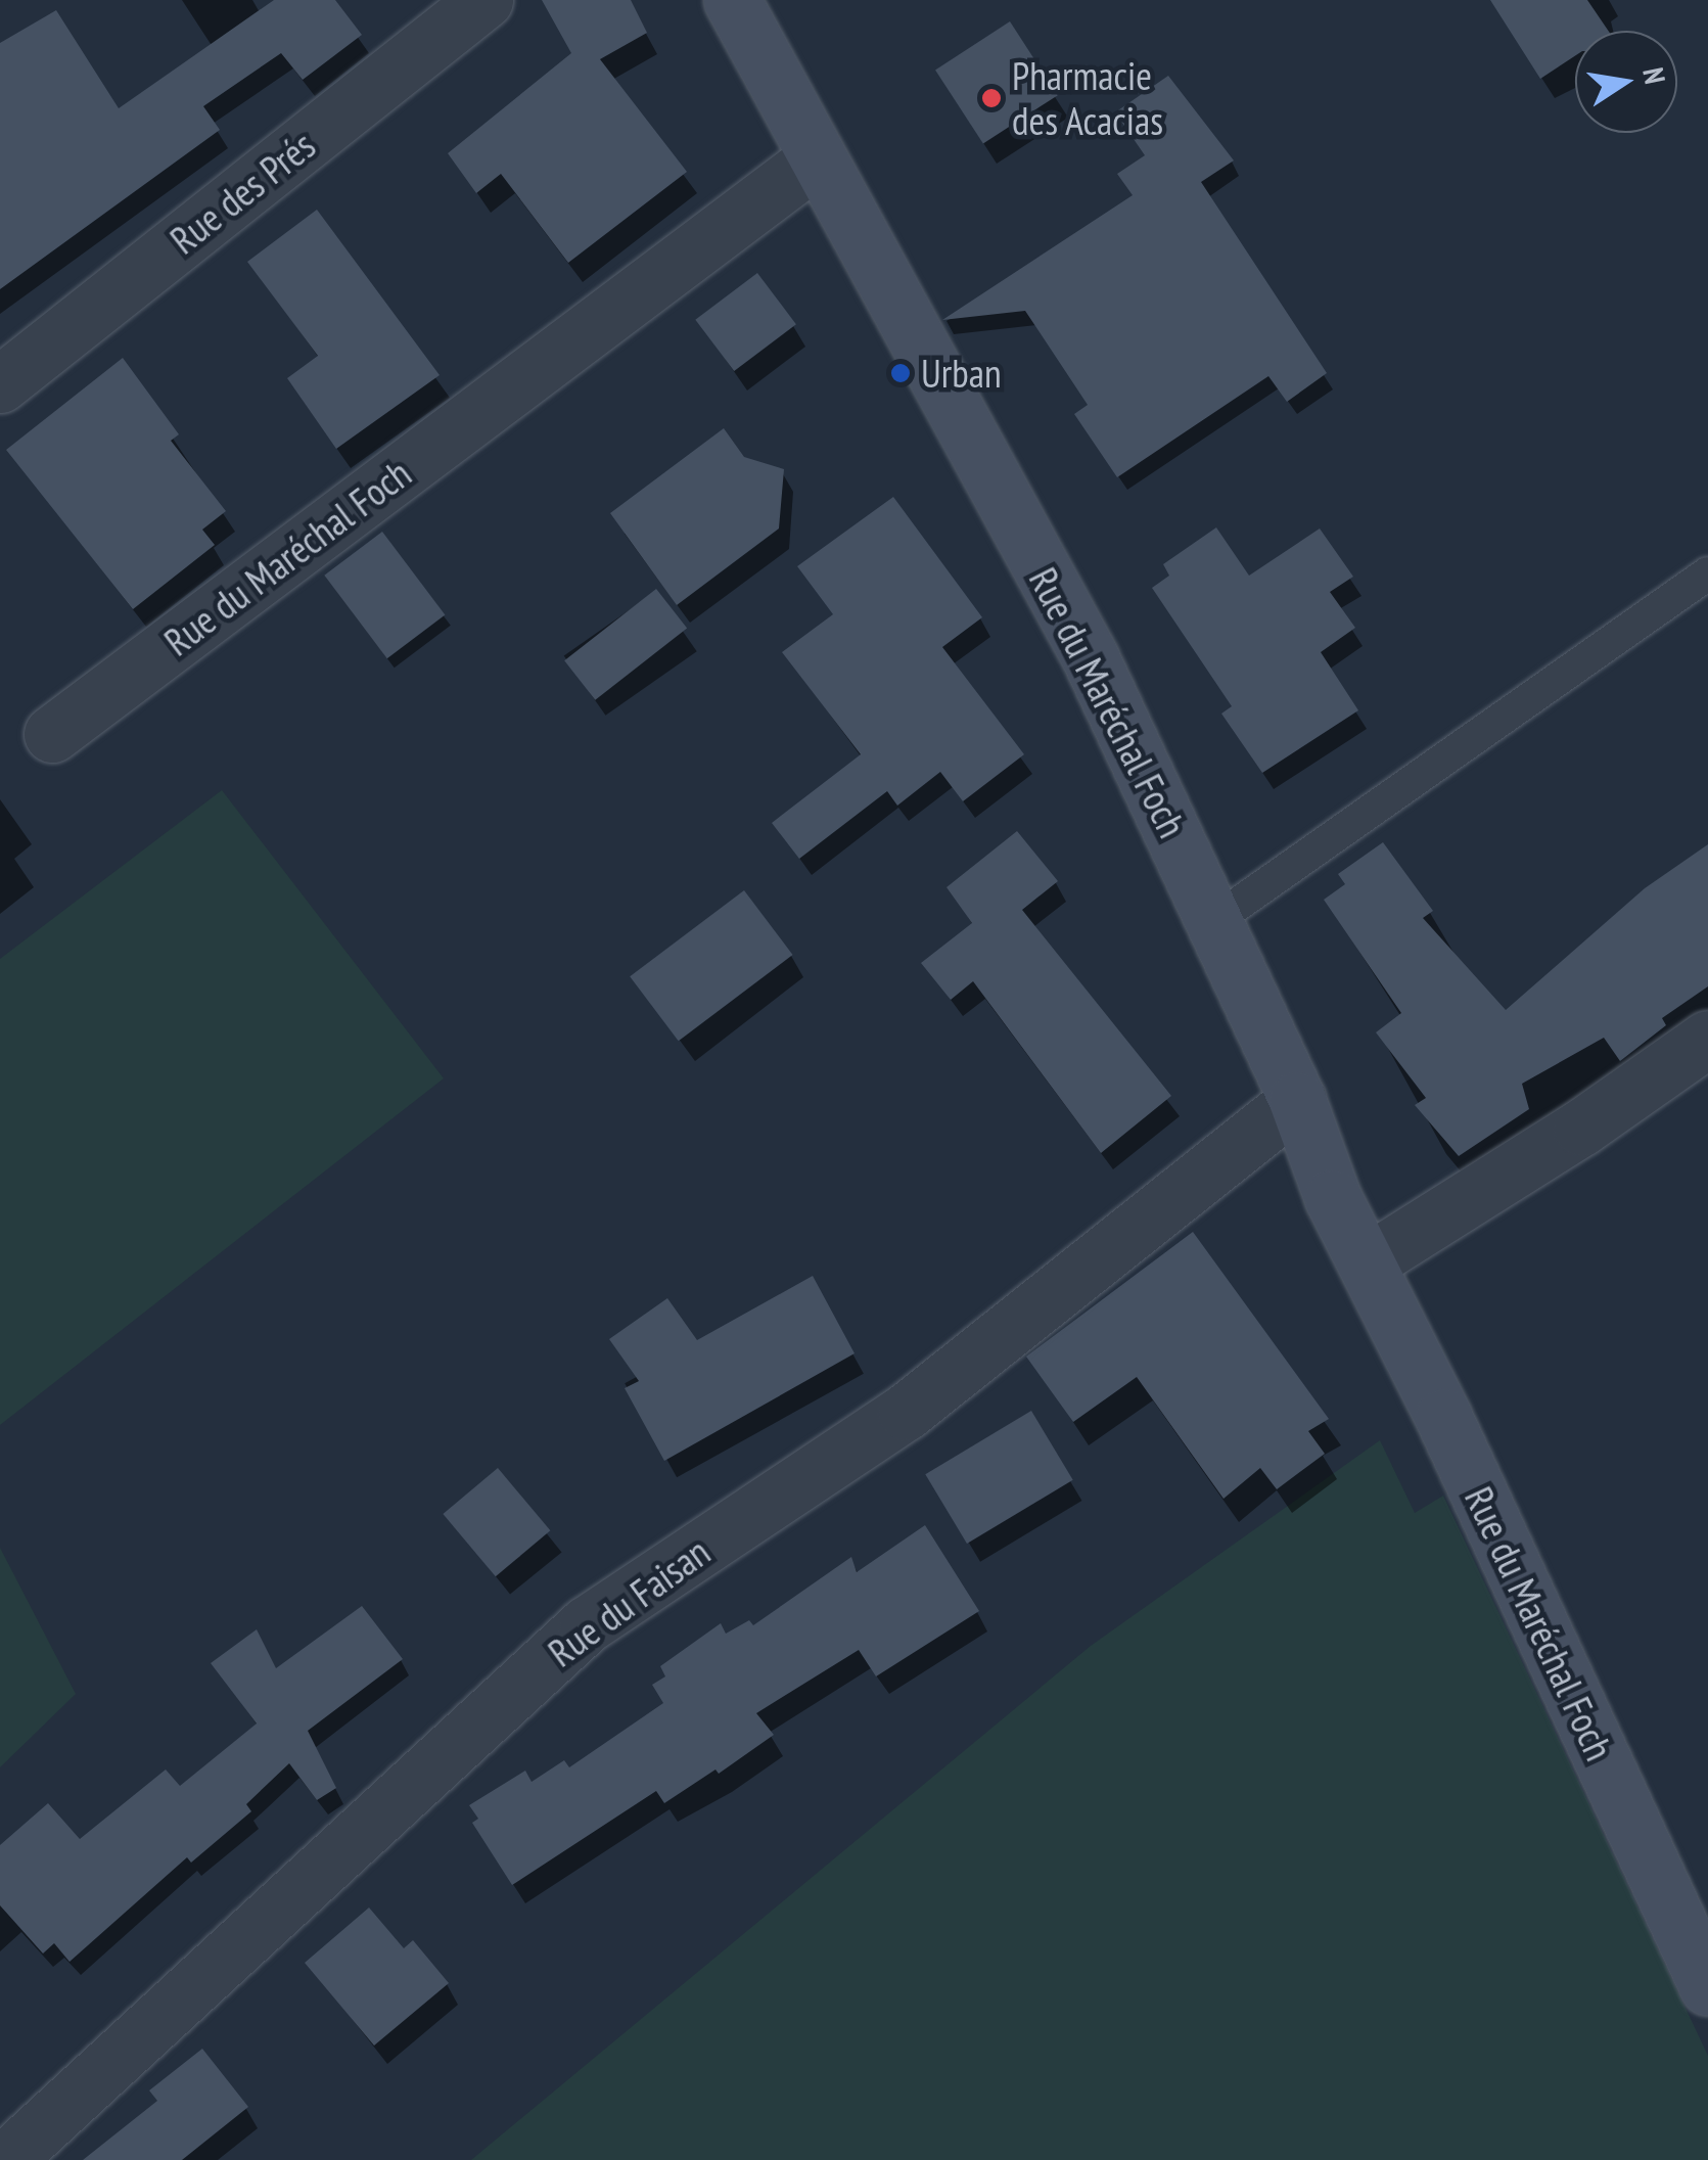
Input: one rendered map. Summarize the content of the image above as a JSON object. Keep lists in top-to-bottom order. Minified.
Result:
{"streets":{"main road":["Rue du Maréchal Foch"],"street":["Rue des Prés","Rue du Faisan"]},"crossings":[["Rue du Maréchal Foch","Rue du Faisan"]],"places":["Pharmacie des Acacias","Urban"],"north":"right"}
